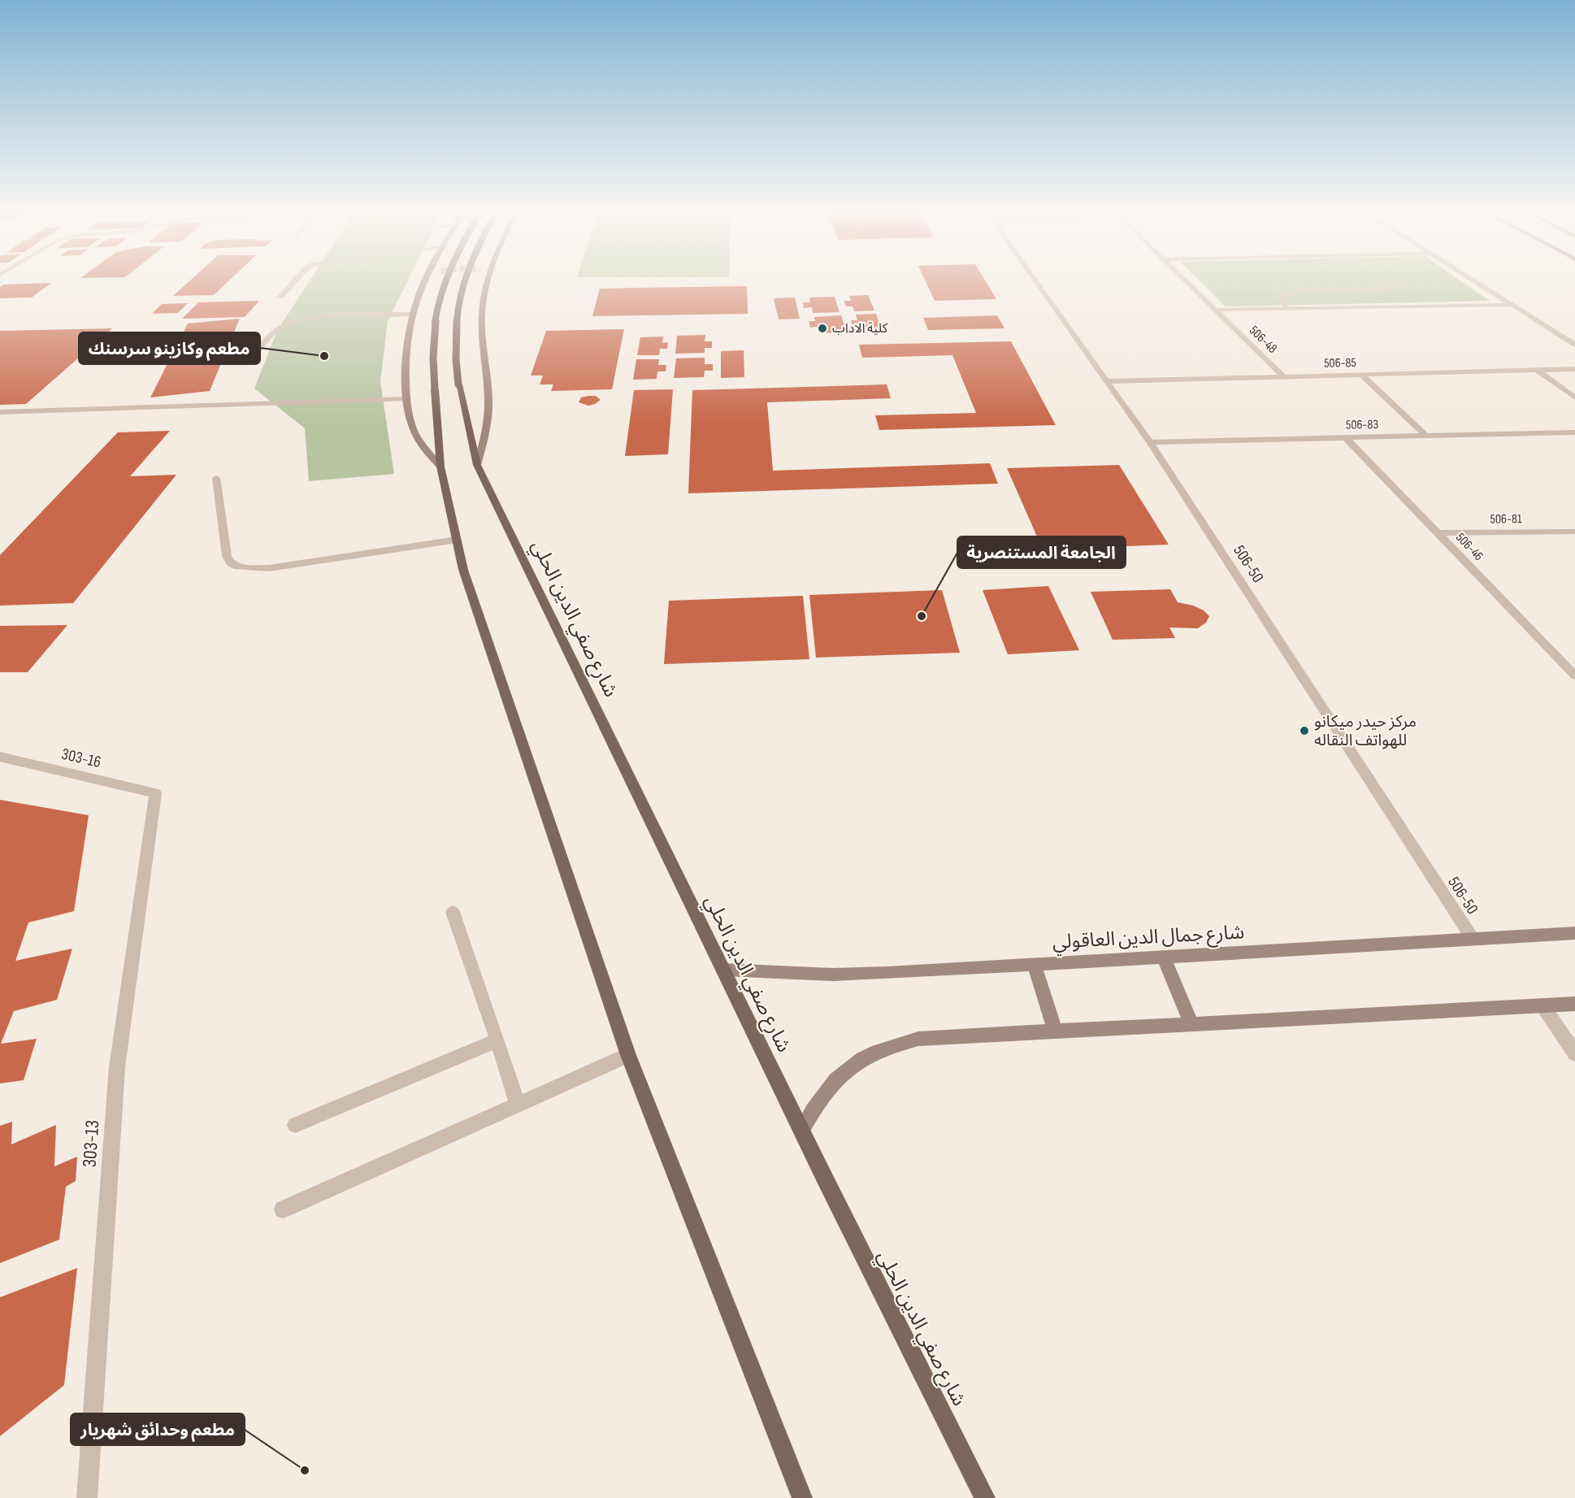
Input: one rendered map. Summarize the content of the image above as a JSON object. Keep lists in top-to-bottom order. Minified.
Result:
{"streets":{"main road":["شارع صفي الدين الحلي"],"street":["506-48","506-85","506-83","506-81","506-46","506-50","303-16","شارع جمال الدين العاقولي","303-13"]},"crossings":[["506-48","506-85"],["506-85","506-50"],["506-83","506-46"],["506-83","506-50"],["506-81","506-46"],["506-50","شارع جمال الدين العاقولي"],["شارع صفي الدين الحلي","شارع جمال الدين العاقولي"],["303-16","303-13"]],"places":["كلية الاداب","مطعم وكازينو سرسنك","الجامعة المستنصرية","مركز حيدر ميكانو للهواتف النقاله","مطعم وحدائق شهريار"]}
